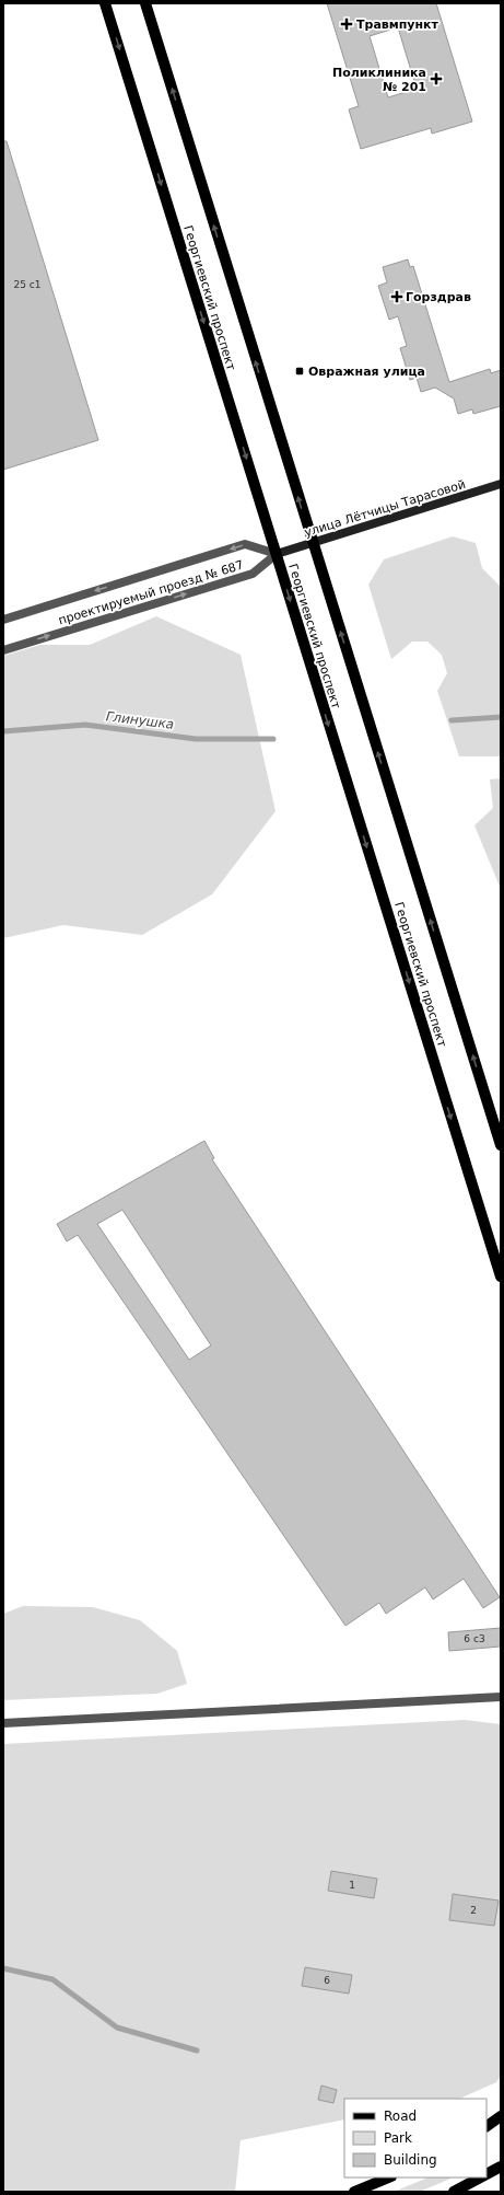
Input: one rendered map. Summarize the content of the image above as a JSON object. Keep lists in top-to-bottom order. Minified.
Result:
{"streets":{"main road":["Георгиевский проспект","улица Лётчицы Тарасовой"],"street":["проектируемый проезд № 687"]},"crossings":[["Георгиевский проспект","улица Лётчицы Тарасовой"],["Георгиевский проспект","проектируемый проезд № 687"],["улица Лётчицы Тарасовой","проектируемый проезд № 687"]],"water":["Глинушка"],"places":{"health":["Травмпункт","Поликлиника № 201","Горздрав"],"transit":["Овражная улица"]},"house_numbers":["25 с1","6 с3","1","2","6"],"legend":["Road","Park","Building"]}
